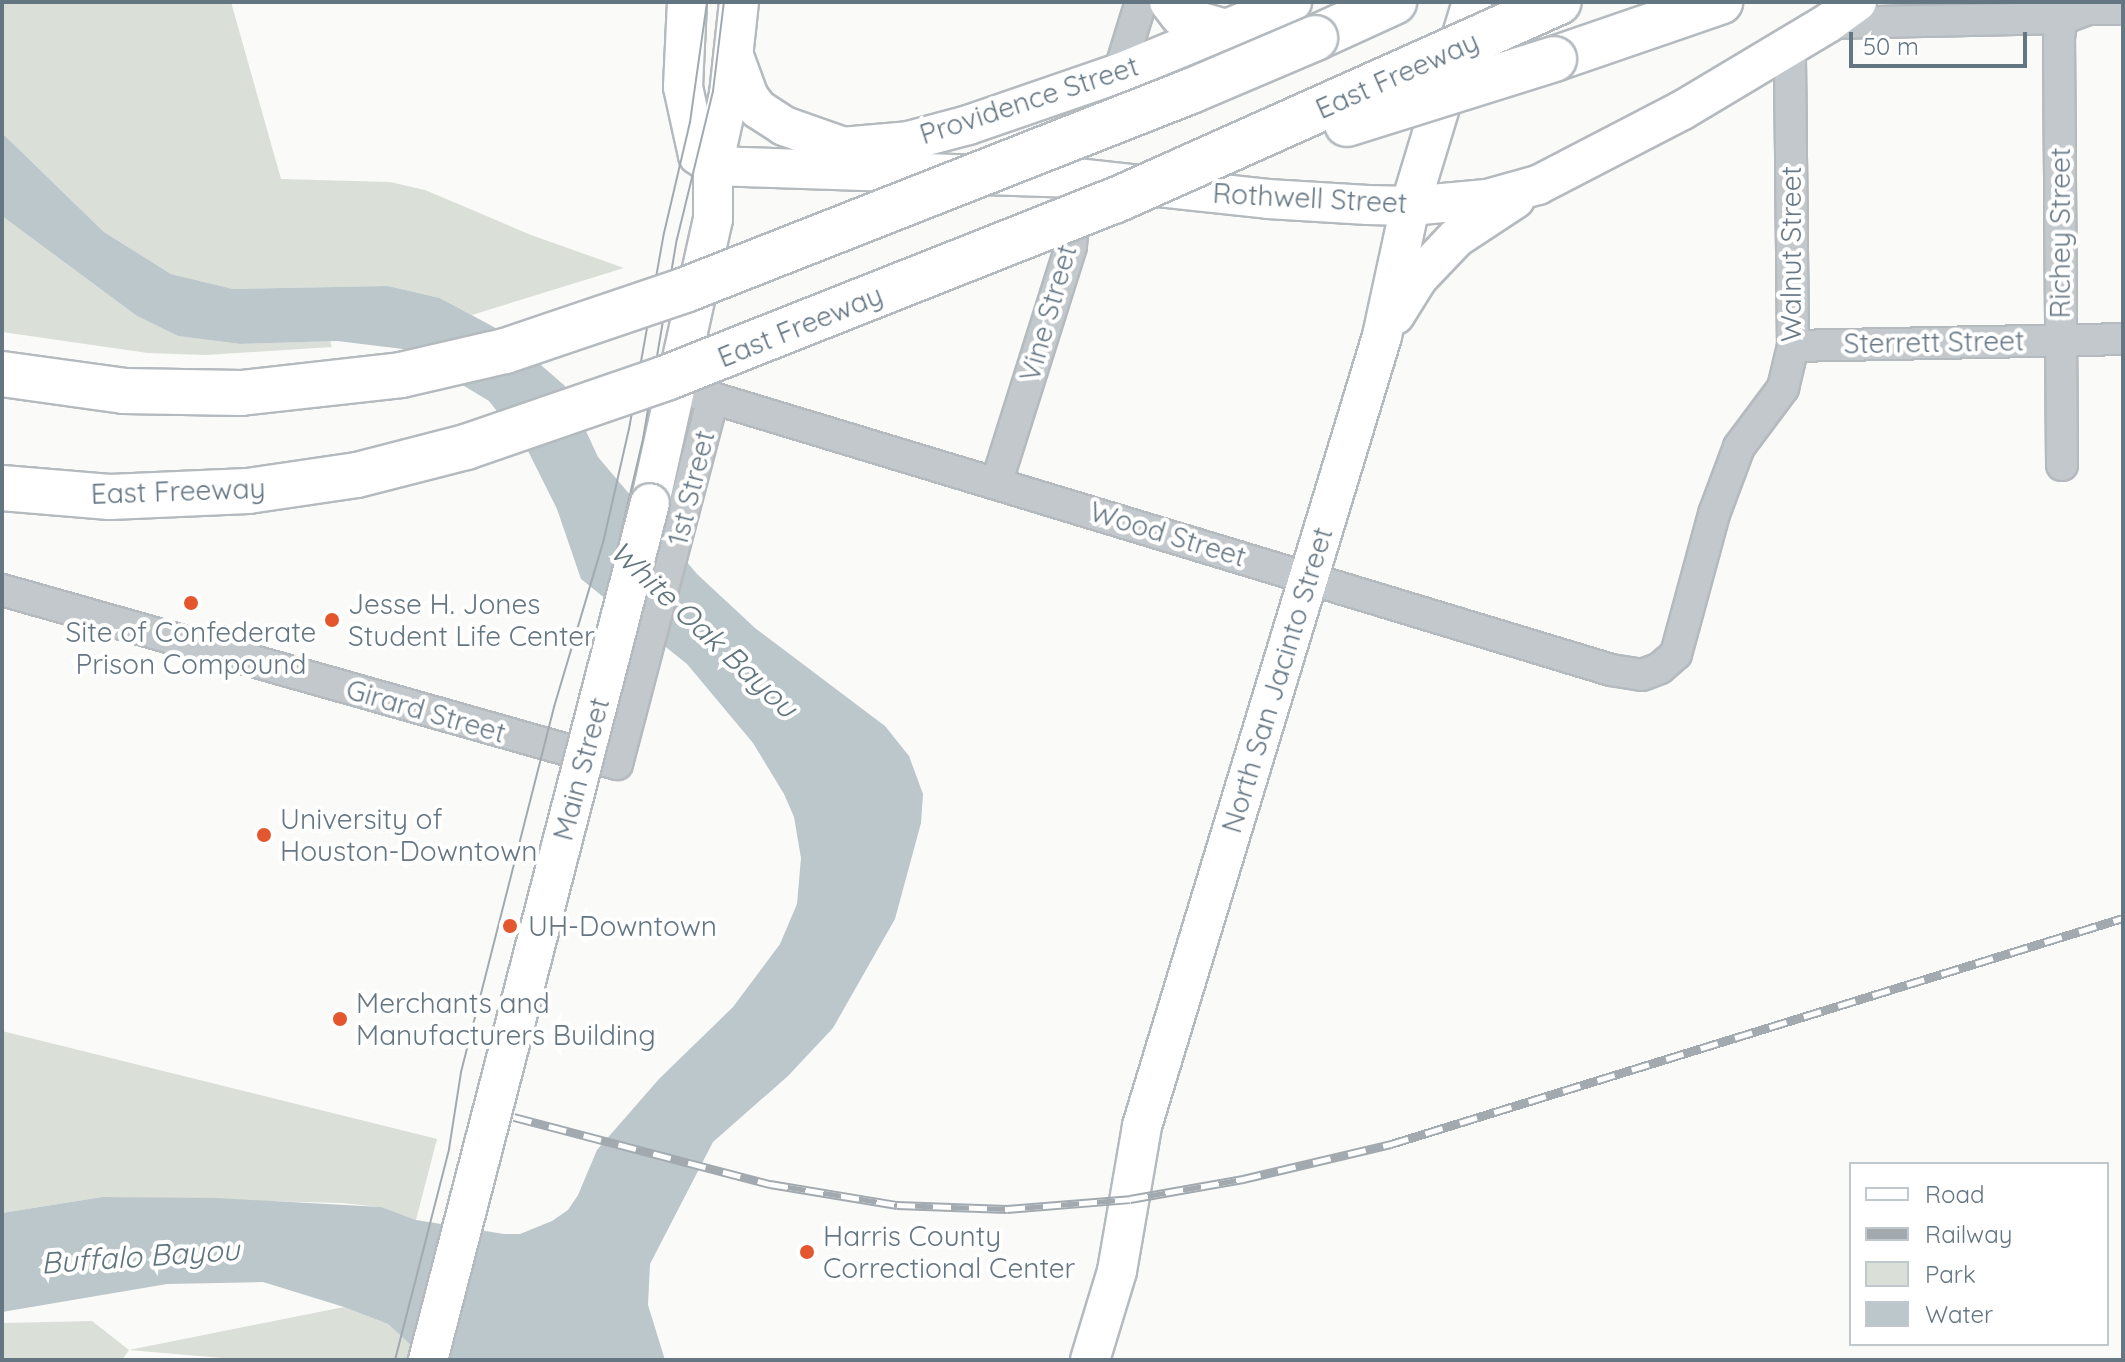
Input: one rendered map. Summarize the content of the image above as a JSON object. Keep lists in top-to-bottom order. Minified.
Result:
{"streets":{"highway":["East Freeway"],"main road":["Providence Street","Rothwell Street","North San Jacinto Street","Main Street"],"street":["Richey Street","Walnut Street","Vine Street","Sterrett Street","1st Street","Wood Street","Girard Street"]},"crossings":[["Providence Street","Rothwell Street"],["Providence Street","Vine Street"],["Providence Street","Main Street"],["Rothwell Street","Walnut Street"],["Rothwell Street","Vine Street"],["Rothwell Street","North San Jacinto Street"],["Rothwell Street","Main Street"],["Richey Street","Sterrett Street"],["Walnut Street","Sterrett Street"],["Walnut Street","Wood Street"],["Vine Street","Wood Street"],["1st Street","Wood Street"],["1st Street","Girard Street"],["1st Street","Main Street"],["Wood Street","North San Jacinto Street"],["Wood Street","Main Street"]],"water":["White Oak Bayou","Buffalo Bayou"],"places":["Site of Confederate Prison Compound","Jesse H. Jones Student Life Center","University of Houston-Downtown","UH-Downtown","Merchants and Manufacturers Building","Harris County Correctional Center"],"legend":["Road","Railway","Park","Water"],"scale_bar":"50 m"}
